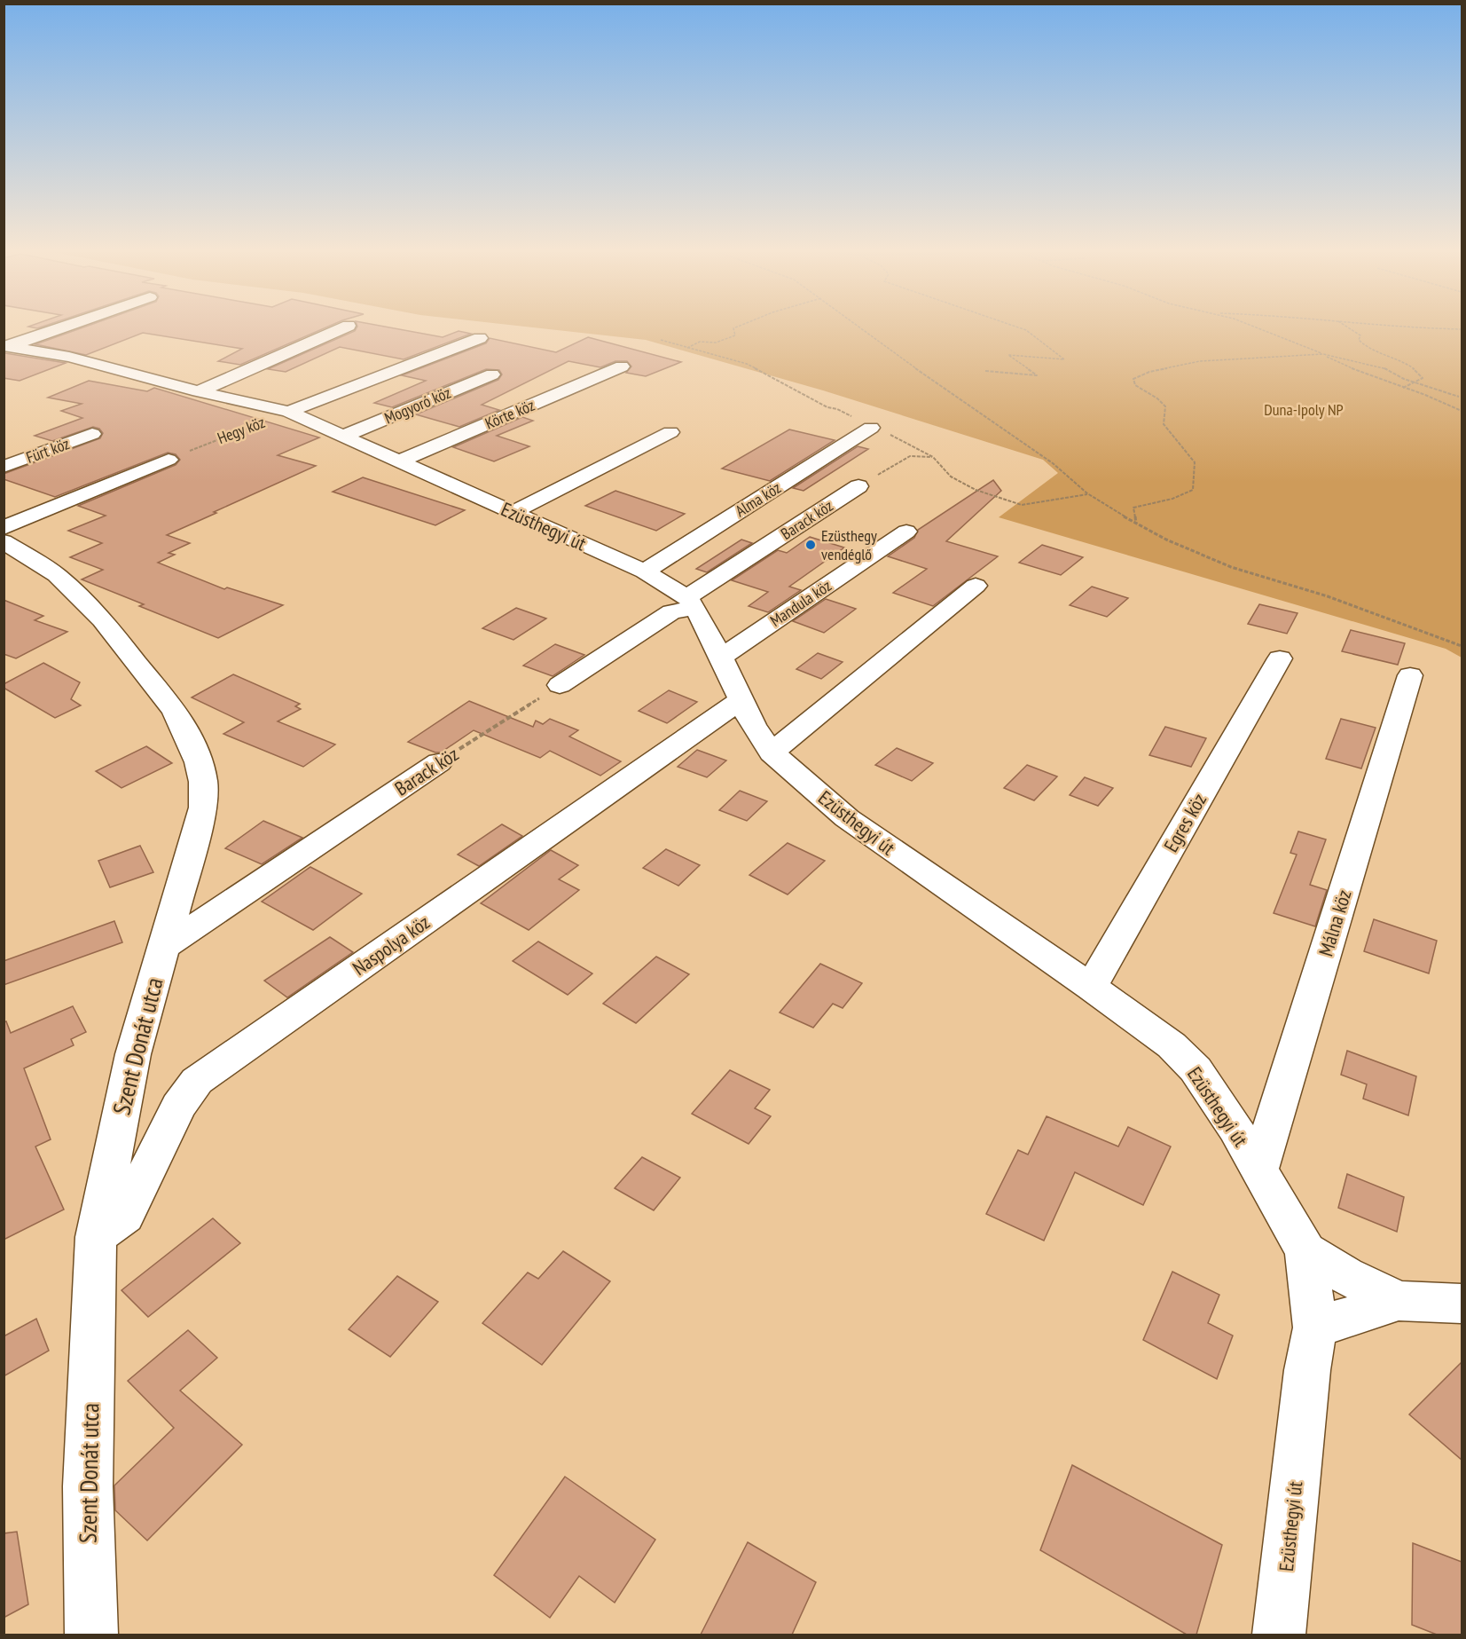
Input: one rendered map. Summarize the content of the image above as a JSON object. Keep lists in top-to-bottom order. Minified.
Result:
{"streets":{"street":["Mogyoró köz","Körte köz","Hegy köz","Fürt köz","Alma köz","Barack köz","Ezüsthegyi út","Mandula köz","Egres köz","Málna köz","Naspolya köz","Szent Donát utca"]},"crossings":[["Mogyoró köz","Ezüsthegyi út"],["Körte köz","Ezüsthegyi út"],["Hegy köz","Ezüsthegyi út"],["Alma köz","Ezüsthegyi út"],["Barack köz","Ezüsthegyi út"],["Barack köz","Szent Donát utca"],["Ezüsthegyi út","Mandula köz"],["Ezüsthegyi út","Egres köz"],["Ezüsthegyi út","Málna köz"],["Ezüsthegyi út","Naspolya köz"],["Naspolya köz","Szent Donát utca"]],"parks":["Duna-Ipoly NP"],"places":["Ezüsthegy vendéglő"]}
